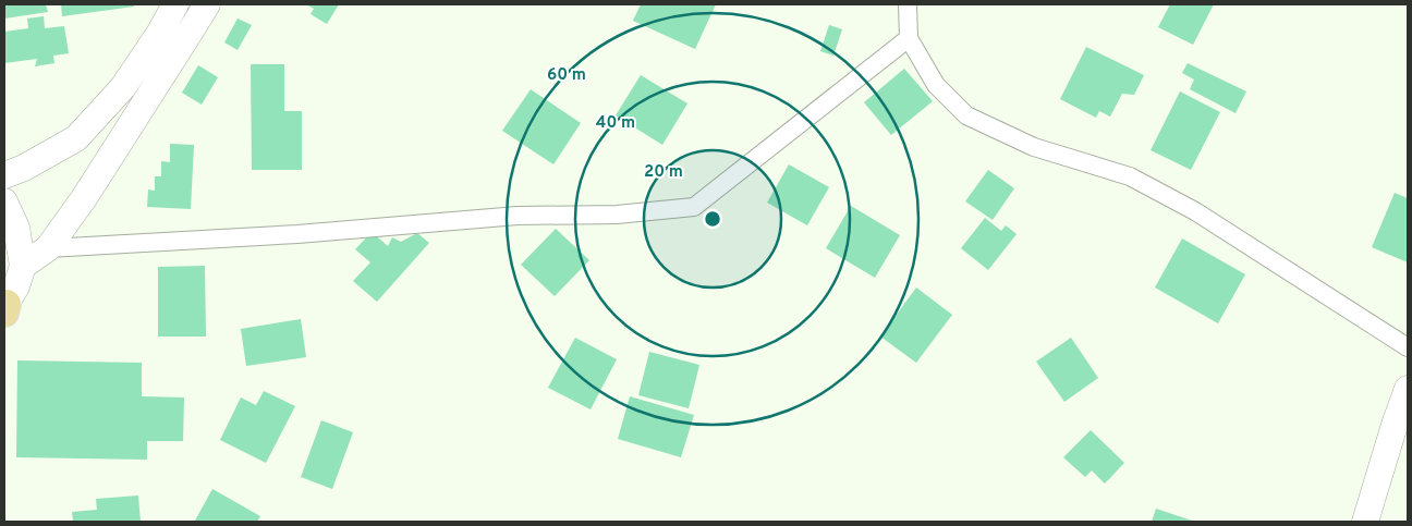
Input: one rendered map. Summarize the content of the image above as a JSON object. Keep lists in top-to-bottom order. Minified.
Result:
{"rings":["60 m","40 m","20 m"]}
